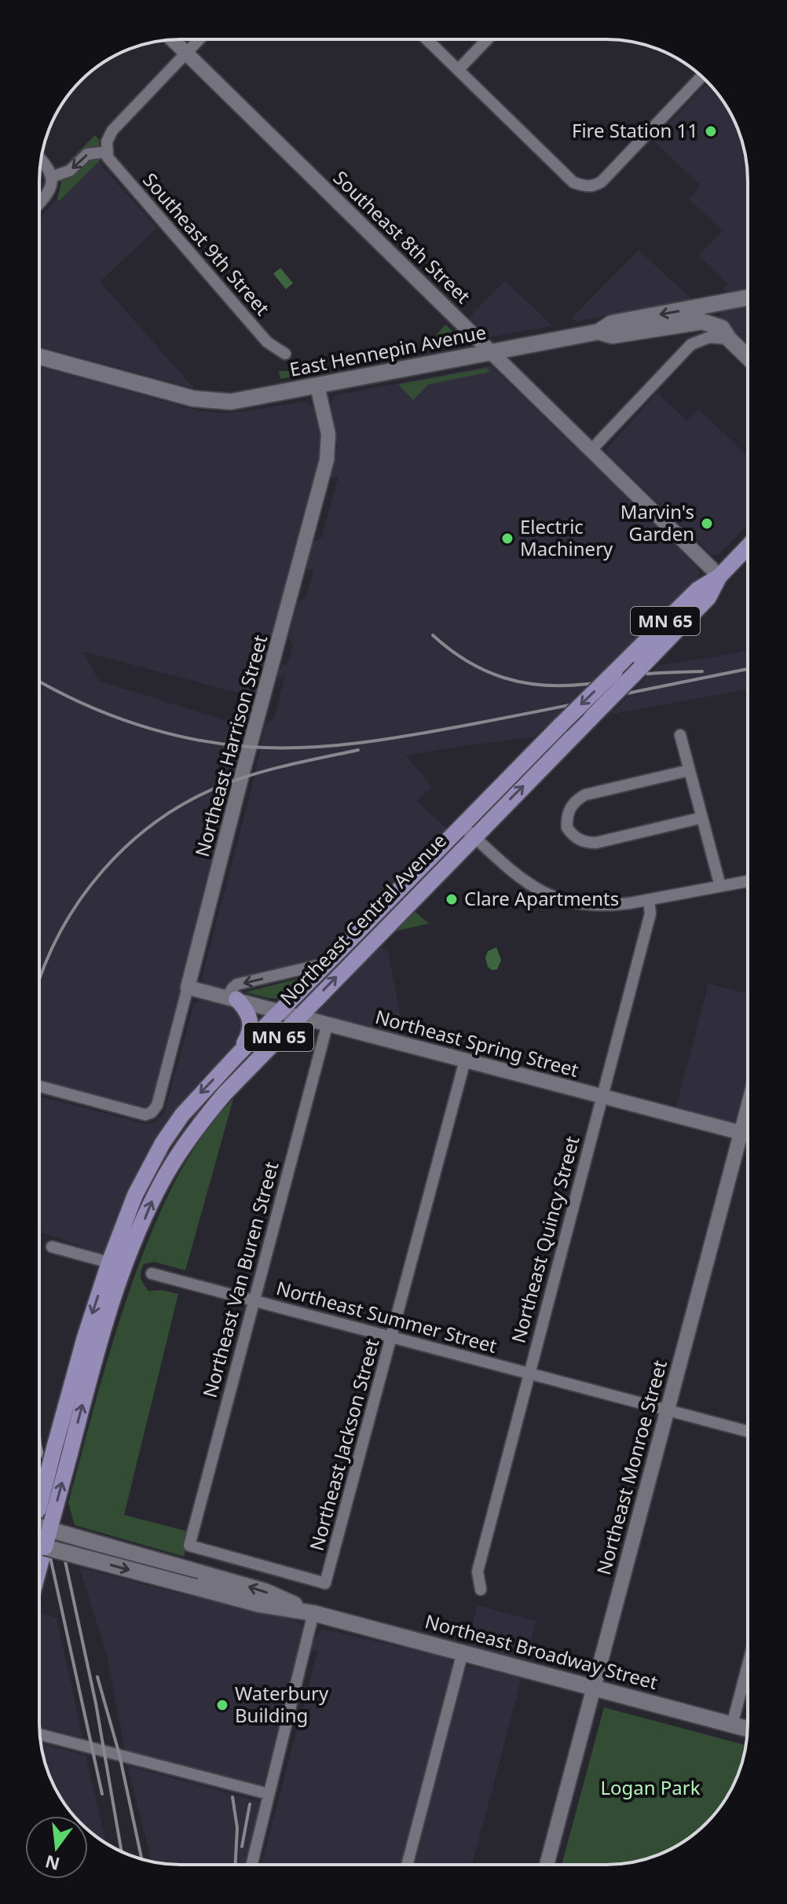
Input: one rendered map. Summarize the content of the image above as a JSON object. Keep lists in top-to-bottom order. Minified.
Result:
{"streets":{"main road":["East Hennepin Avenue","MN 65","Northeast Central Avenue","Northeast Broadway Street"],"street":["Southeast 8th Street","Southeast 9th Street","Northeast Harrison Street","Northeast Spring Street","Northeast Quincy Street","Northeast Van Buren Street","Northeast Summer Street","Northeast Jackson Street","Northeast Monroe Street"]},"crossings":[["Southeast 8th Street","East Hennepin Avenue"],["Southeast 8th Street","Northeast Central Avenue"],["East Hennepin Avenue","Northeast Harrison Street"],["Northeast Harrison Street","Northeast Spring Street"],["Northeast Central Avenue","Northeast Spring Street"],["Northeast Spring Street","Northeast Quincy Street"],["Northeast Spring Street","Northeast Van Buren Street"],["Northeast Spring Street","Northeast Jackson Street"],["Northeast Spring Street","Northeast Monroe Street"],["Northeast Quincy Street","Northeast Summer Street"],["Northeast Van Buren Street","Northeast Summer Street"],["Northeast Van Buren Street","Northeast Jackson Street"],["Northeast Summer Street","Northeast Jackson Street"],["Northeast Summer Street","Northeast Monroe Street"],["Northeast Monroe Street","Northeast Broadway Street"]],"parks":["Logan Park"],"places":["Fire Station 11","Marvin's Garden","Electric Machinery","Clare Apartments","Waterbury Building"],"north":"bottom"}
